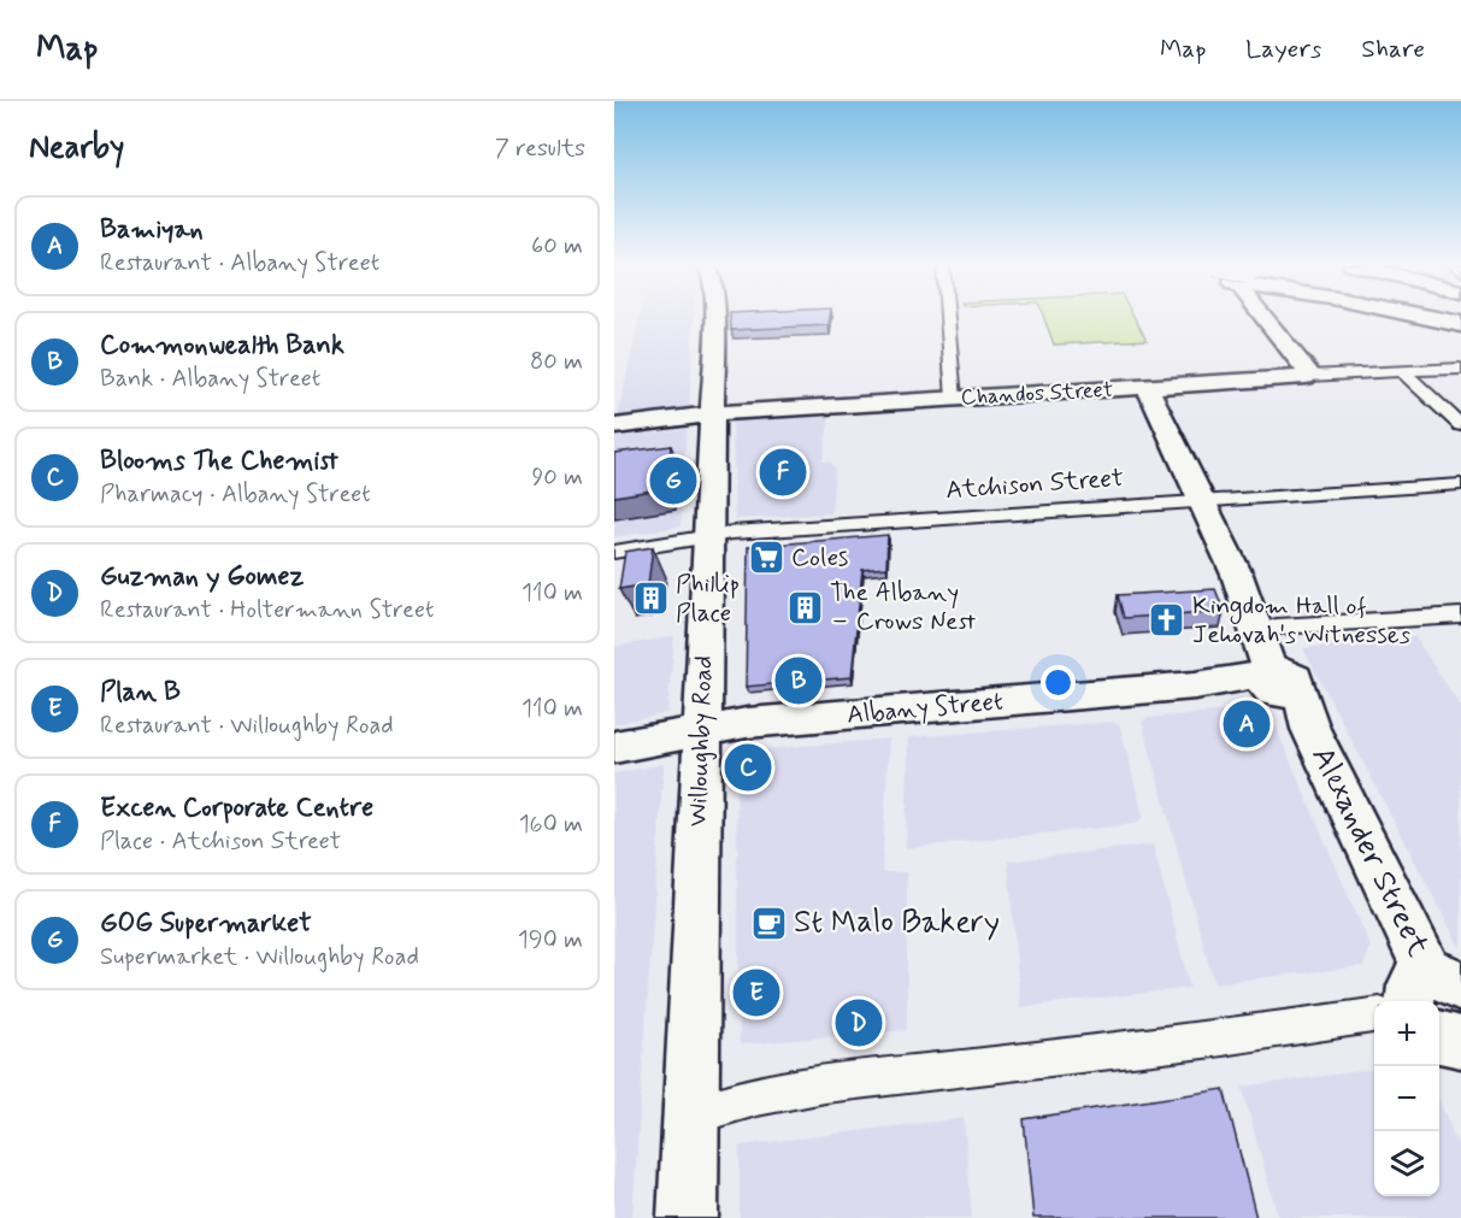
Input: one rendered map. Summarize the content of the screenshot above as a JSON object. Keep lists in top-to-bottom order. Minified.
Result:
{"streets":{"street":["Chandos Street","Atchison Street","Albany Street","Willoughby Road","Alexander Street"]},"crossings":[["Chandos Street","Willoughby Road"],["Chandos Street","Alexander Street"],["Atchison Street","Willoughby Road"],["Atchison Street","Alexander Street"],["Albany Street","Willoughby Road"],["Albany Street","Alexander Street"]],"places":{"supermarket":["Coles"],"building":["Phillip Place","The Albany – Crows Nest"],"church":["Kingdom Hall of Jehovah's Witnesses"],"cafe":["St Malo Bakery"]},"page":{"header":"Map","nav":["Map","Layers","Share"],"heading":["Nearby","7 results"],"list":[{"mark":"A","name":"Bamiyan","note":"Restaurant · Albany Street","value":"60 m"},{"mark":"B","name":"Commonwealth Bank","note":"Bank · Albany Street","value":"80 m"},{"mark":"C","name":"Blooms The Chemist","note":"Pharmacy · Albany Street","value":"90 m"},{"mark":"D","name":"Guzman y Gomez","note":"Restaurant · Holtermann Street","value":"110 m"},{"mark":"E","name":"Plan B","note":"Restaurant · Willoughby Road","value":"110 m"},{"mark":"F","name":"Excen Corporate Centre","note":"Place · Atchison Street","value":"160 m"},{"mark":"G","name":"GOG Supermarket","note":"Supermarket · Willoughby Road","value":"190 m"}],"pins":["F","G","B","A","C","E","D"],"map_buttons":["+","−"]}}
